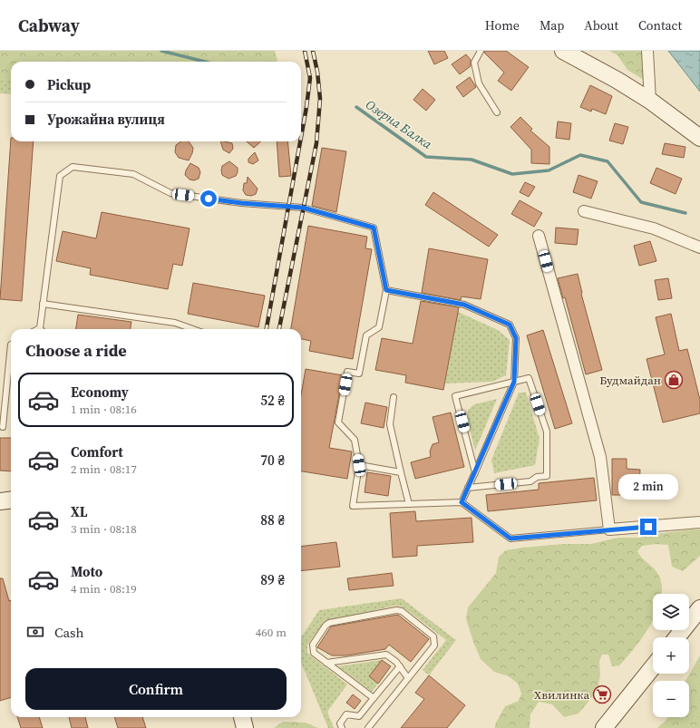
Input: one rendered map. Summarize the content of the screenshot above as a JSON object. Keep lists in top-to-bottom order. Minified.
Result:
{"water":["Озерна Балка"],"places":{"shop":["Будмайдан"],"supermarket":["Хвилинка"]},"page":{"header":"Cabway","nav":["Home","Map","About","Contact"],"banner":["Pickup","Урожайна вулиця"],"heading":"Choose a ride","list":[{"name":"Economy","note":"1 min · 08:16","value":"52 ₴"},{"name":"Comfort","note":"2 min · 08:17","value":"70 ₴"},{"name":"XL","note":"3 min · 08:18","value":"88 ₴"},{"name":"Moto","note":"4 min · 08:19","value":"89 ₴"}],"bubble":"2 min","map_buttons":["+","−"],"pay":["Cash","460 m"],"buttons":"Confirm"}}
